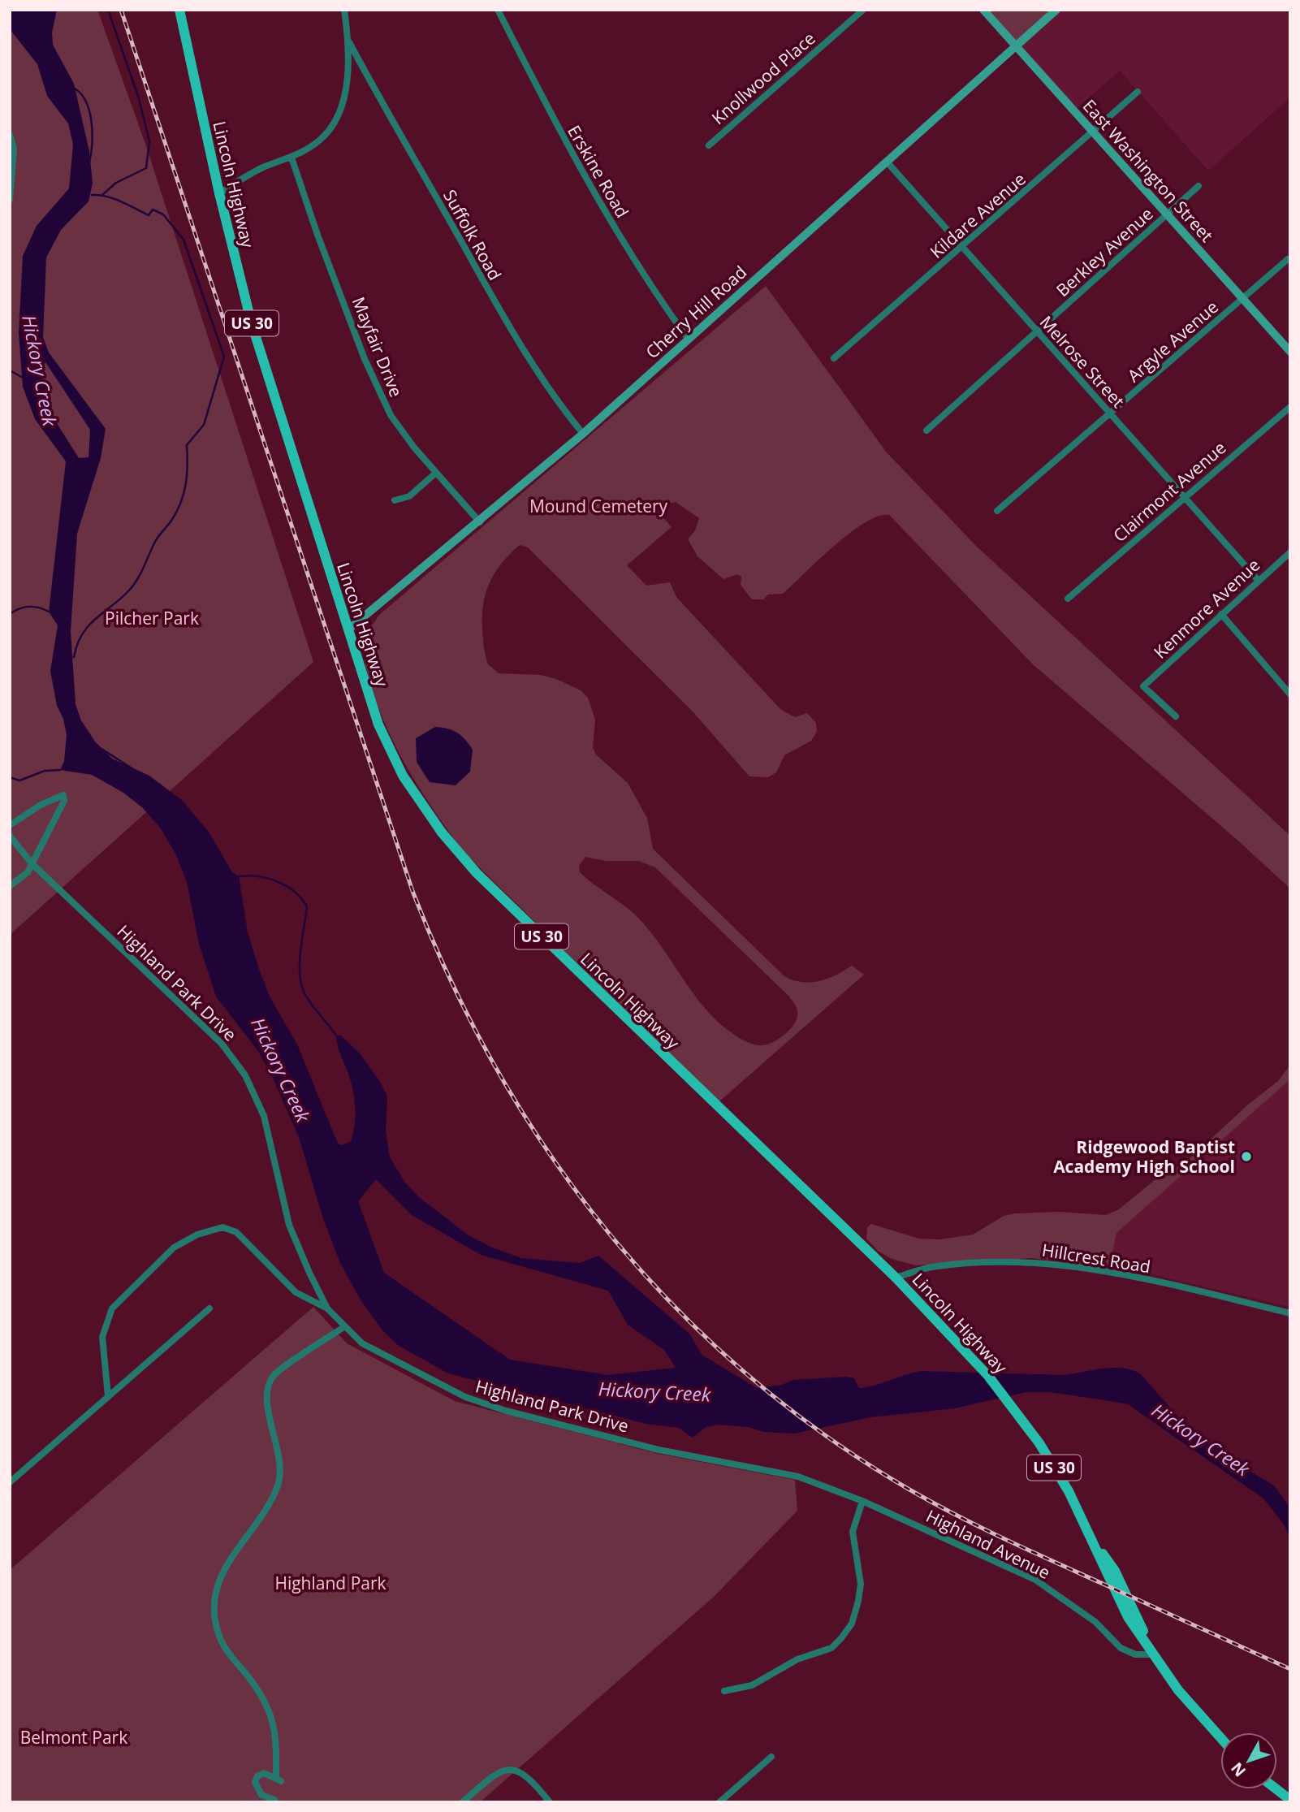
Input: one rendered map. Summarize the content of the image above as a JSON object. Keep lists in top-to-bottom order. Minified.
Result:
{"streets":{"main road":["Lincoln Highway","US 30"],"street":["Knollwood Place","East Washington Street","Erskine Road","Kildare Avenue","Suffolk Road","Berkley Avenue","Cherry Hill Road","Argyle Avenue","Mayfair Drive","Melrose Street","Clairmont Avenue","Kenmore Avenue","Highland Park Drive","Hillcrest Road","Highland Avenue"]},"crossings":[["East Washington Street","Kildare Avenue"],["East Washington Street","Berkley Avenue"],["East Washington Street","Cherry Hill Road"],["East Washington Street","Argyle Avenue"],["Erskine Road","Cherry Hill Road"],["Lincoln Highway","Cherry Hill Road"],["Lincoln Highway","US 30"],["Lincoln Highway","Hillcrest Road"],["Lincoln Highway","Highland Avenue"],["Kildare Avenue","Melrose Street"],["Suffolk Road","Cherry Hill Road"],["Berkley Avenue","Melrose Street"],["Cherry Hill Road","Mayfair Drive"],["Cherry Hill Road","Melrose Street"],["US 30","Highland Avenue"],["Argyle Avenue","Melrose Street"],["Melrose Street","Clairmont Avenue"],["Melrose Street","Kenmore Avenue"],["Highland Park Drive","Highland Avenue"]],"water":["Hickory Creek"],"parks":["Mound Cemetery","Pilcher Park","Highland Park","Belmont Park"],"places":["Ridgewood Baptist Academy High School"],"north":"bottom left"}
